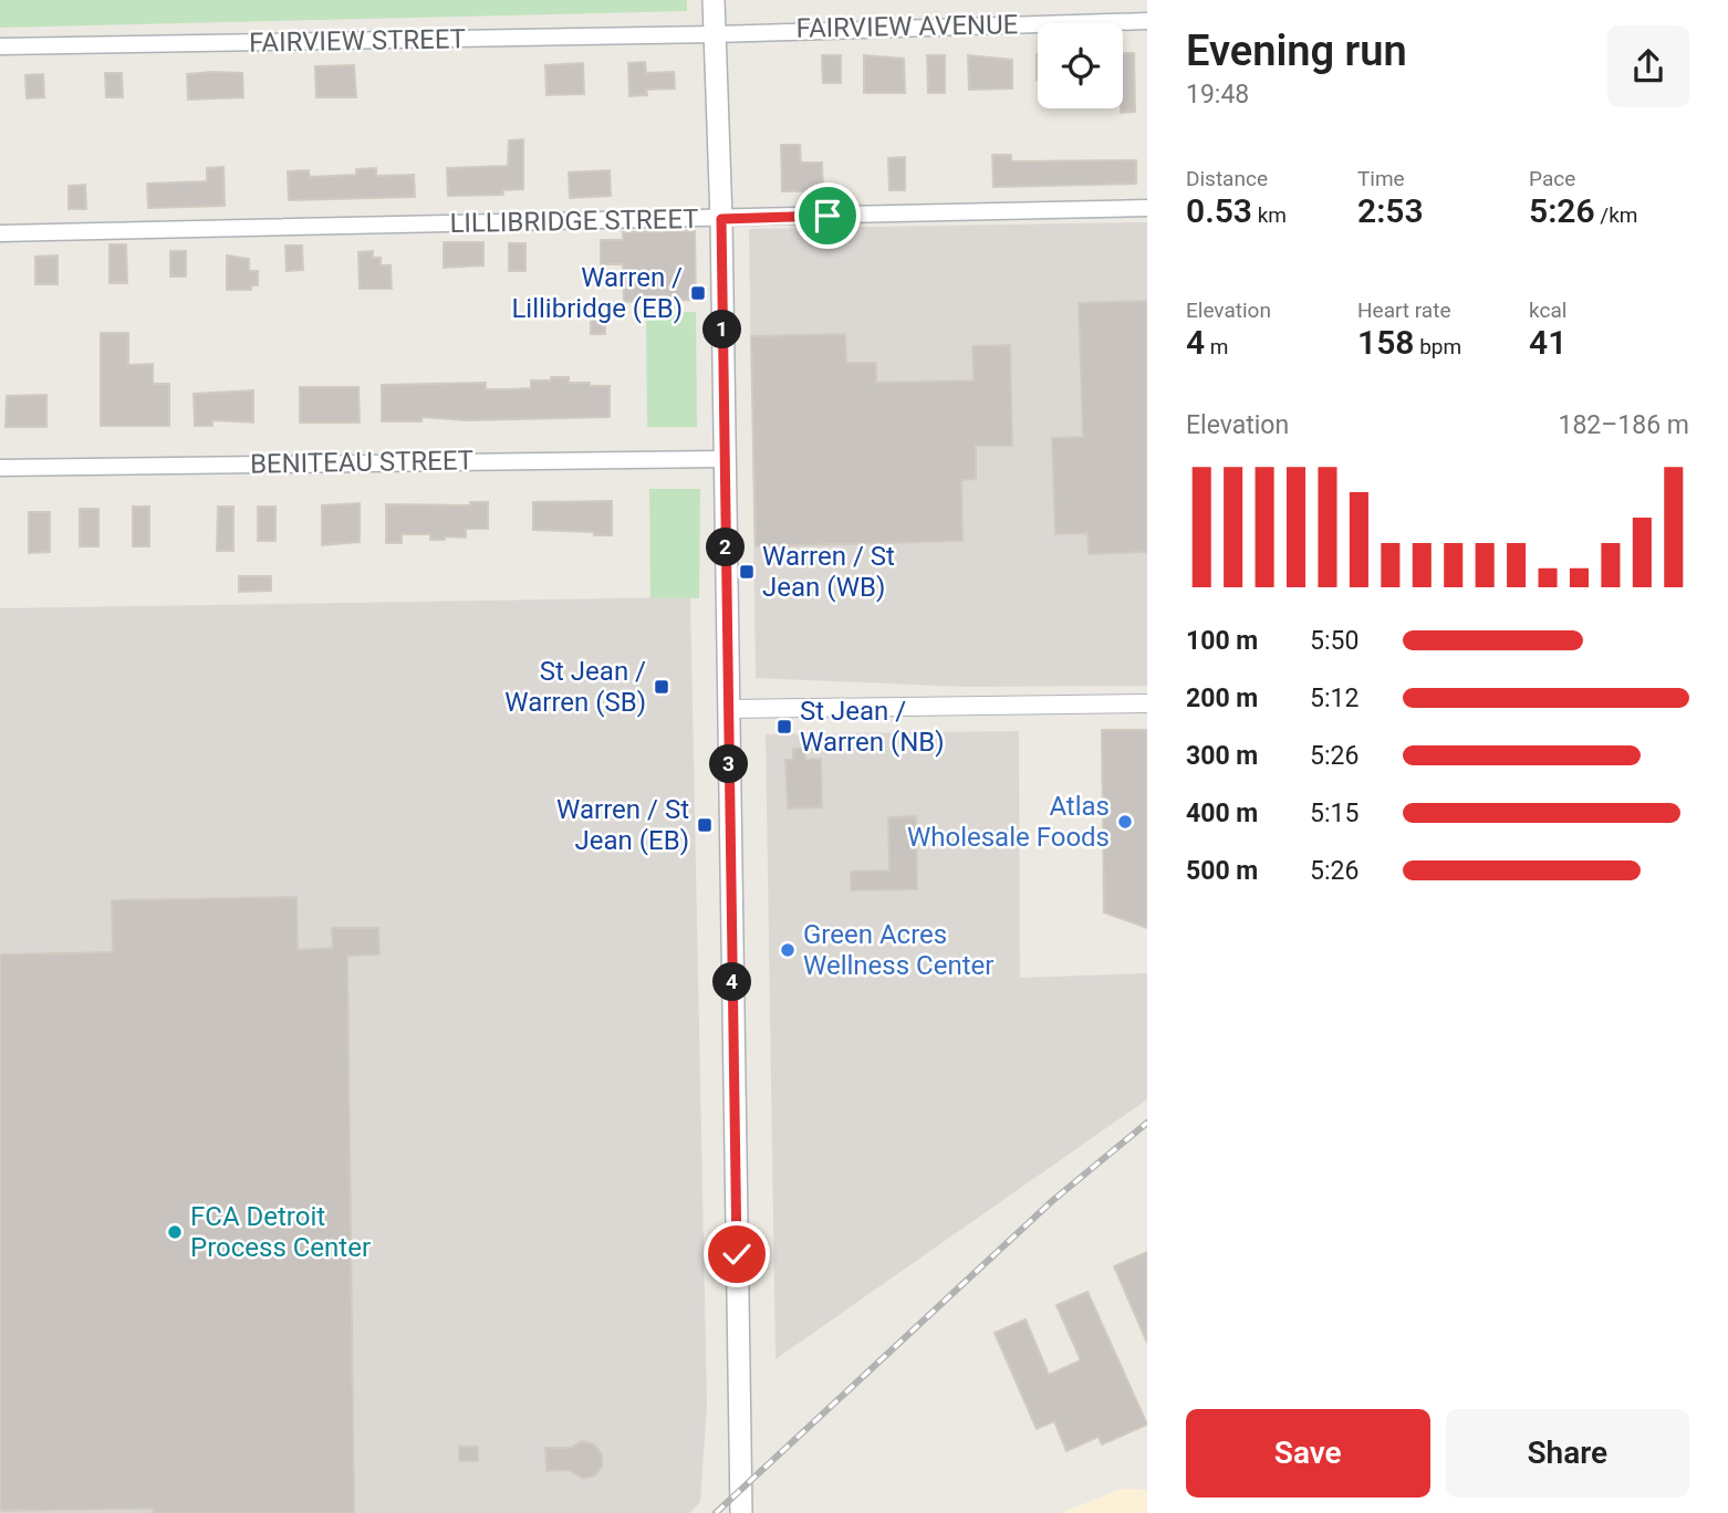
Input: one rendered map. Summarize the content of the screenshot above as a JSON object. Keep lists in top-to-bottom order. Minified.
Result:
{"streets":{"street":["FAIRVIEW AVENUE","FAIRVIEW STREET","LILLIBRIDGE STREET","BENITEAU STREET"]},"crossings":[["FAIRVIEW AVENUE","FAIRVIEW STREET"]],"places":{"transit":["Warren / Lillibridge (EB)","Warren / St Jean (WB)","St Jean / Warren (SB)","St Jean / Warren (NB)","Warren / St Jean (EB)"],"other":["Atlas Wholesale Foods","Green Acres Wellness Center","FCA Detroit Process Center"]},"page":{"heading":["Evening run","19:48"],"stats":[["Distance","0.53 km"],["Time","2:53"],["Pace","5:26 /km"],["Elevation","4 m"],["Heart rate","158 bpm"],["kcal","41"]],"pins":["1","2","3","4"],"chart":["Elevation","182–186 m"],"list":[{"name":"100 m","note":"5:50"},{"name":"200 m","note":"5:12"},{"name":"300 m","note":"5:26"},{"name":"400 m","note":"5:15"},{"name":"500 m","note":"5:26"}],"buttons":["Save","Share"]}}
